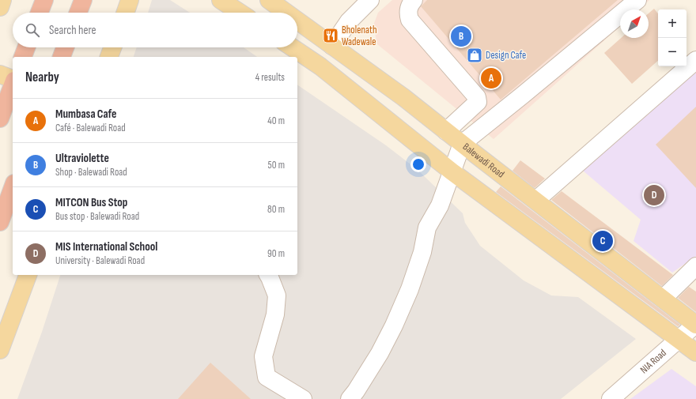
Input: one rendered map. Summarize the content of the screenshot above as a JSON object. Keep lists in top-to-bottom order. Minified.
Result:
{"streets":{"main road":["Balewadi Road"],"street":["NIA Road"]},"crossings":[["Balewadi Road","NIA Road"]],"places":{"restaurant":["Bholenath Wadewale"],"shop":["Design Cafe"]},"north":"top right","page":{"map_buttons":["+","−"],"search":"Search here","pins":["B","A","D","C"],"heading":["Nearby","4 results"],"list":[{"mark":"A","name":"Mumbasa Cafe","note":"Café · Balewadi Road","value":"40 m"},{"mark":"B","name":"Ultraviolette","note":"Shop · Balewadi Road","value":"50 m"},{"mark":"C","name":"MITCON Bus Stop","note":"Bus stop · Balewadi Road","value":"80 m"},{"mark":"D","name":"MIS International School","note":"University · Balewadi Road","value":"90 m"}]}}
